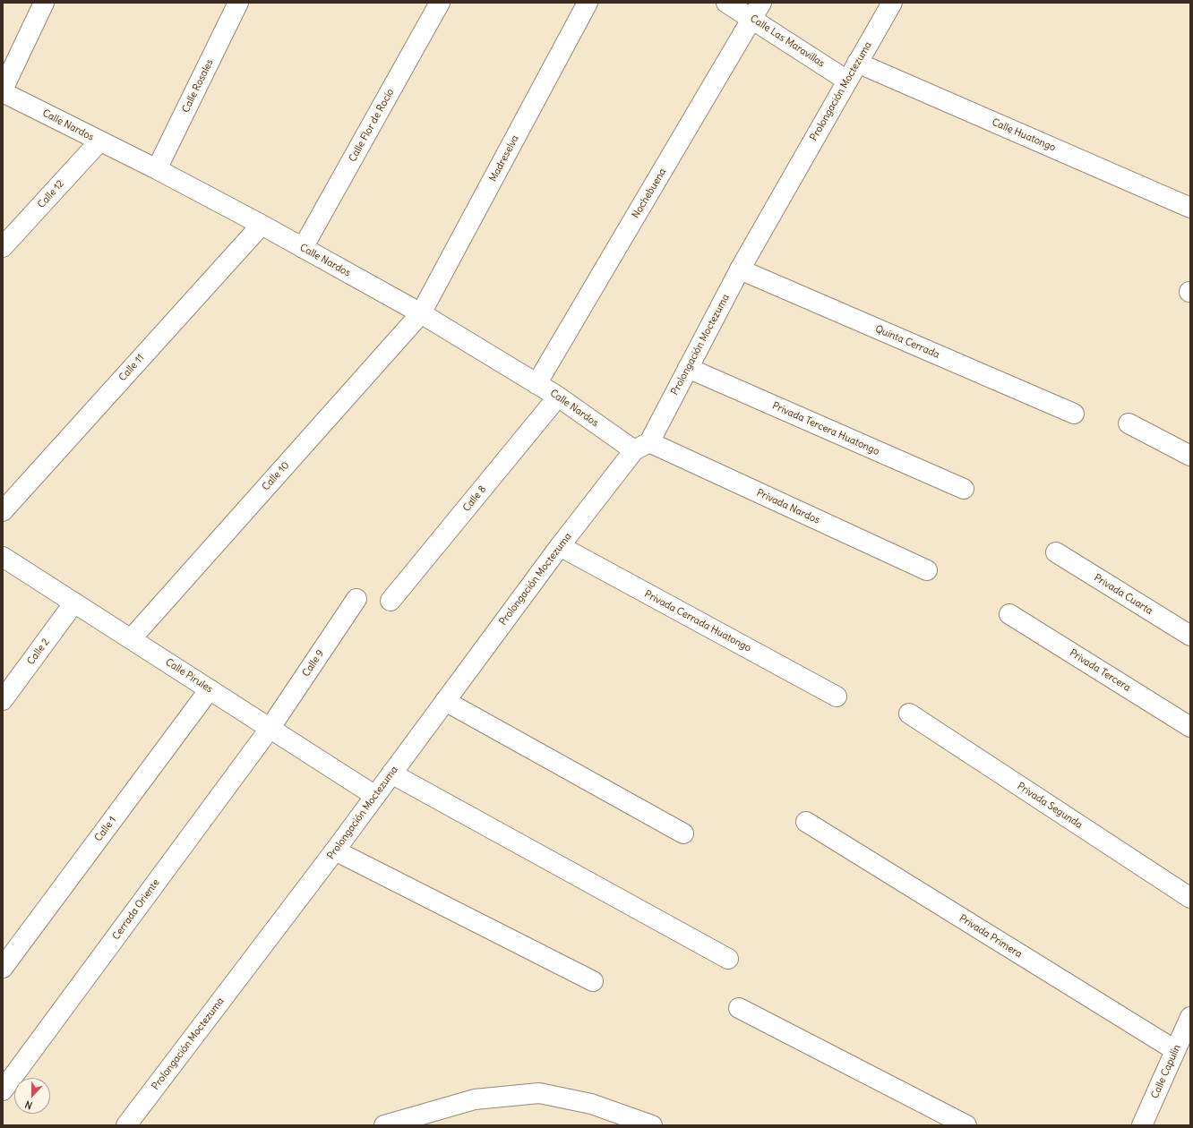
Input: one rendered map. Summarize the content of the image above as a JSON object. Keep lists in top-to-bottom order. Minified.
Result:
{"streets":{"street":["Calle Las Maravillas","Calle Rosales","Prolongación Moctezuma","Calle Nardos","Calle Flor de Rocío","Calle Huatongo","Madreselva","Nochebuena","Calle 12","Quinta Cerrada","Calle 11","Privada Tercera Huatongo","Calle 10","Calle 8","Privada Nardos","Privada Cuarta","Privada Cerrada Huatongo","Calle 2","Calle 9","Privada Tercera","Calle Pirules","Privada Segunda","Calle 1","Cerrada Oriente","Privada Primera","Calle Capulín"]},"crossings":[["Calle Las Maravillas","Prolongación Moctezuma"],["Calle Las Maravillas","Nochebuena"],["Calle Rosales","Calle Nardos"],["Prolongación Moctezuma","Calle Nardos"],["Prolongación Moctezuma","Calle Huatongo"],["Prolongación Moctezuma","Quinta Cerrada"],["Prolongación Moctezuma","Privada Tercera Huatongo"],["Prolongación Moctezuma","Privada Nardos"],["Prolongación Moctezuma","Privada Cerrada Huatongo"],["Prolongación Moctezuma","Calle Pirules"],["Calle Nardos","Calle Flor de Rocío"],["Calle Nardos","Madreselva"],["Calle Nardos","Nochebuena"],["Calle Nardos","Calle 12"],["Calle Nardos","Calle 11"],["Calle Nardos","Calle 10"],["Calle Nardos","Calle 8"],["Calle Nardos","Privada Nardos"],["Madreselva","Calle 10"],["Calle 10","Calle Pirules"],["Calle 2","Calle Pirules"],["Calle 9","Calle Pirules"],["Calle 9","Cerrada Oriente"],["Calle Pirules","Calle 1"],["Calle Pirules","Cerrada Oriente"],["Privada Primera","Calle Capulín"]],"north":"bottom"}
